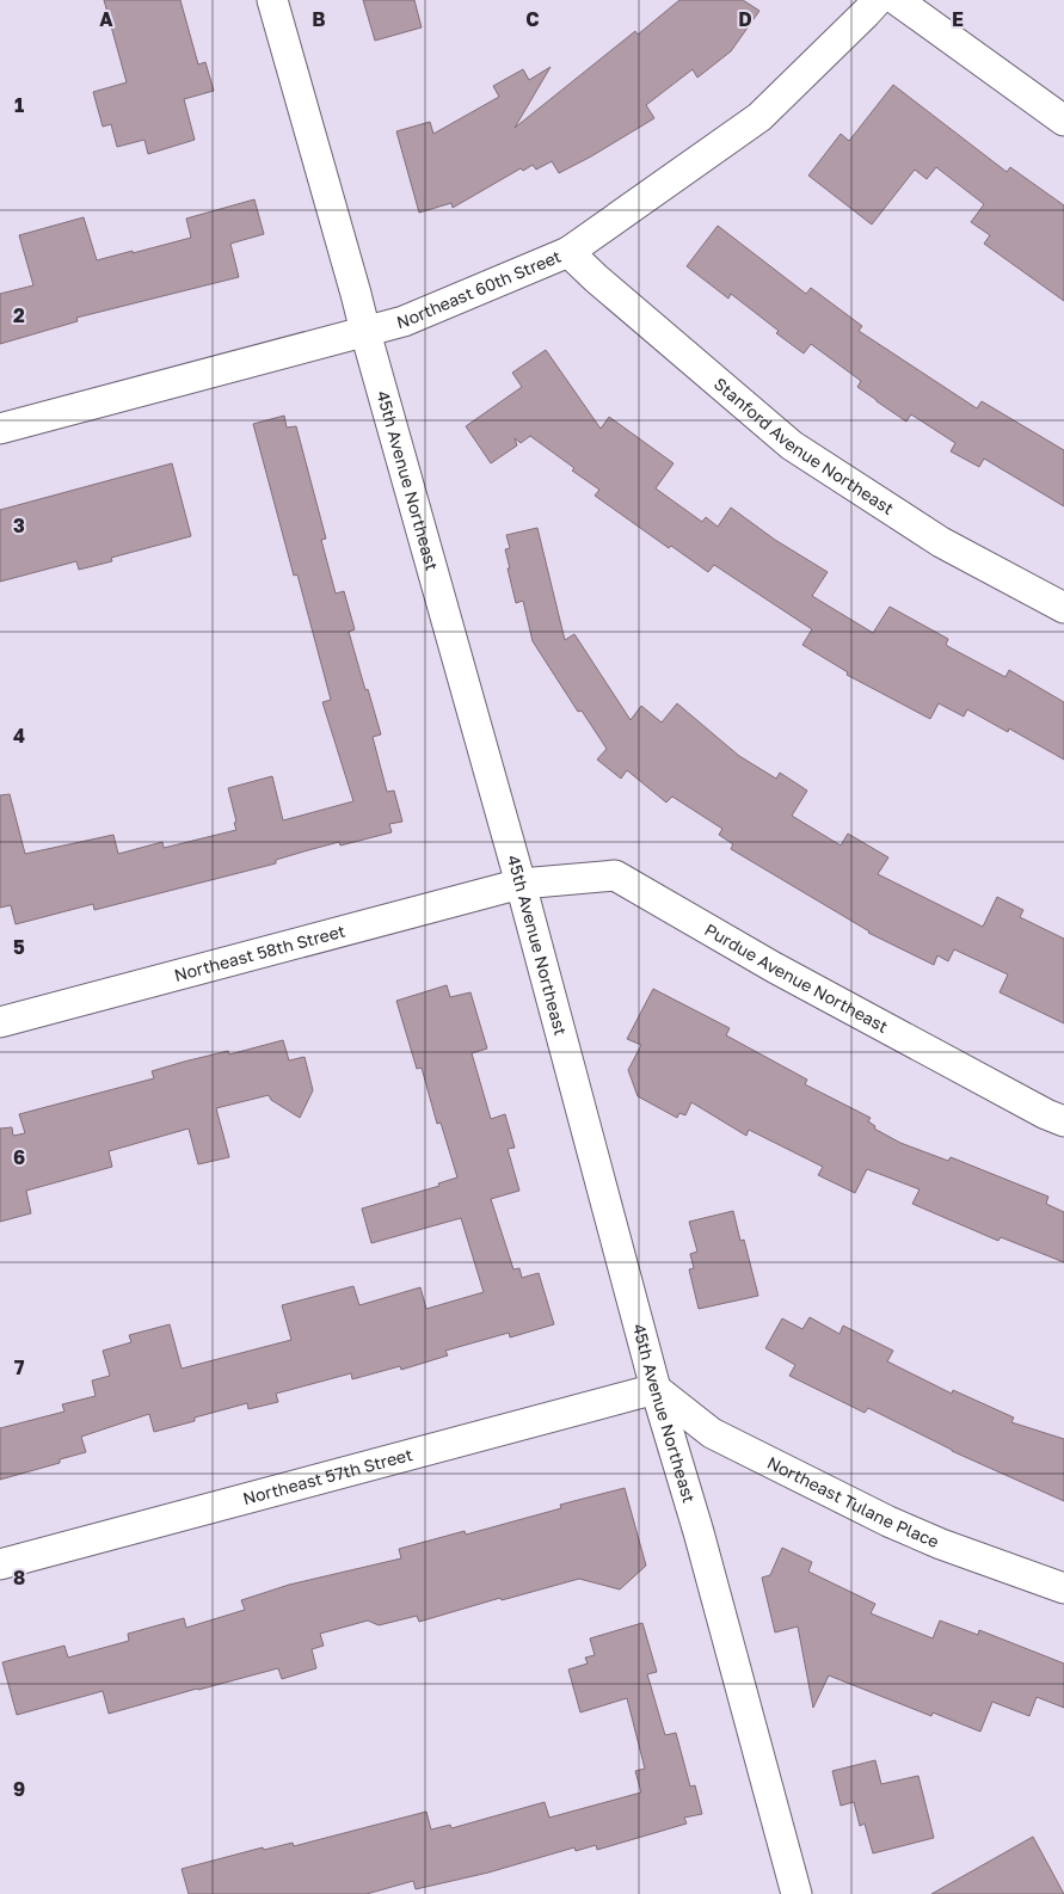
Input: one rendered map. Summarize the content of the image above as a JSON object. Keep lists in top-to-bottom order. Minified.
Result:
{"streets":{"street":["Northeast 60th Street","Stanford Avenue Northeast","45th Avenue Northeast","Northeast 58th Street","Purdue Avenue Northeast","Northeast 57th Street","Northeast Tulane Place"]},"crossings":[["Northeast 60th Street","Stanford Avenue Northeast"],["Northeast 60th Street","45th Avenue Northeast"],["45th Avenue Northeast","Northeast 58th Street"],["45th Avenue Northeast","Purdue Avenue Northeast"],["45th Avenue Northeast","Northeast 57th Street"],["45th Avenue Northeast","Northeast Tulane Place"],["Northeast 58th Street","Purdue Avenue Northeast"],["Northeast 57th Street","Northeast Tulane Place"]],"grid":{"columns":["A","B","C","D","E"],"rows":["1","2","3","4","5","6","7","8","9"]}}
